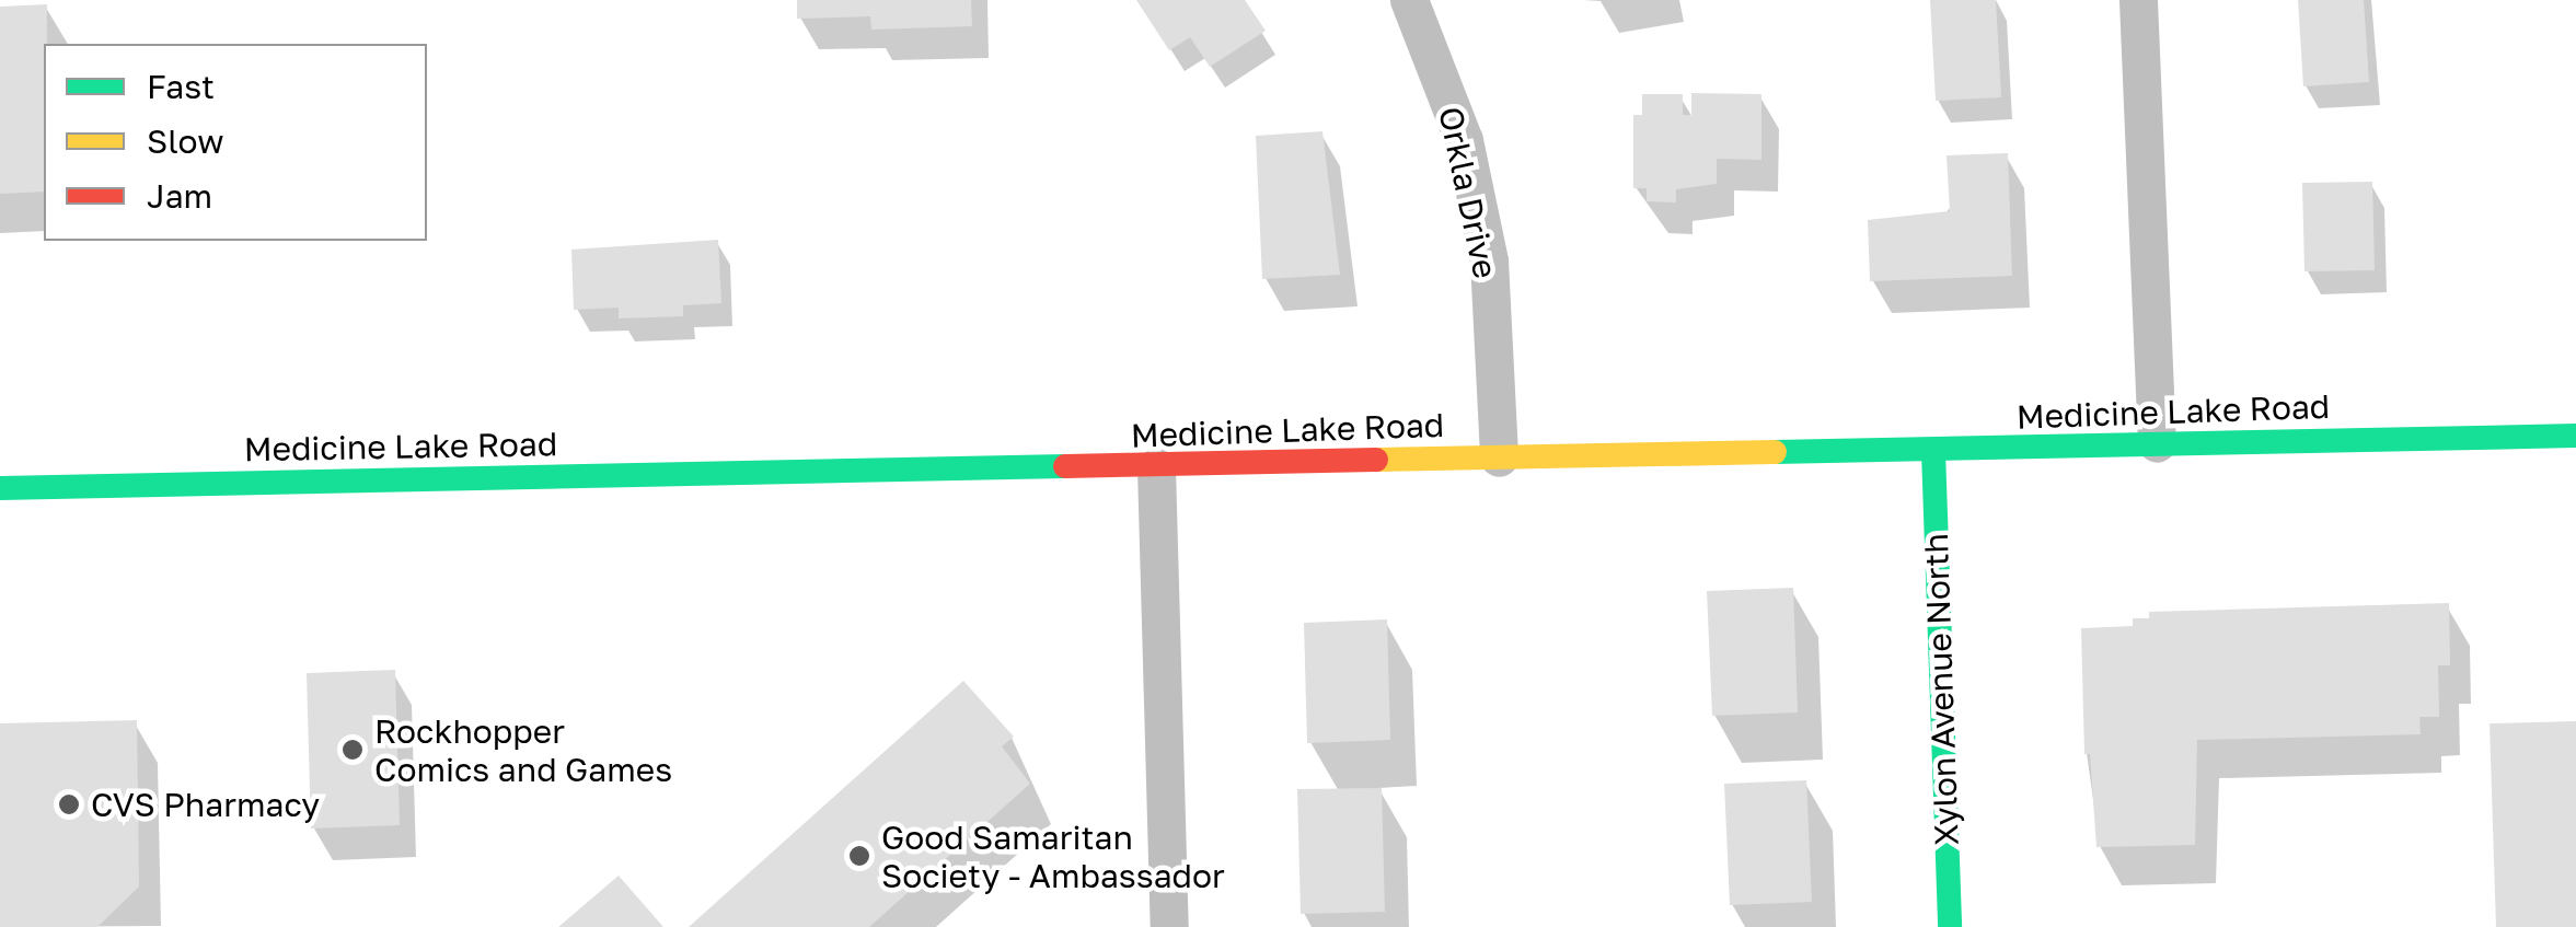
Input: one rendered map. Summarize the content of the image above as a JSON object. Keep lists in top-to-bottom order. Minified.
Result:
{"streets":{"street":["Orkla Drive","Medicine Lake Road","Xylon Avenue North"]},"crossings":[["Orkla Drive","Medicine Lake Road"],["Medicine Lake Road","Xylon Avenue North"]],"places":["Rockhopper Comics and Games","CVS Pharmacy","Good Samaritan Society - Ambassador"],"legend":["Fast","Slow","Jam"]}
